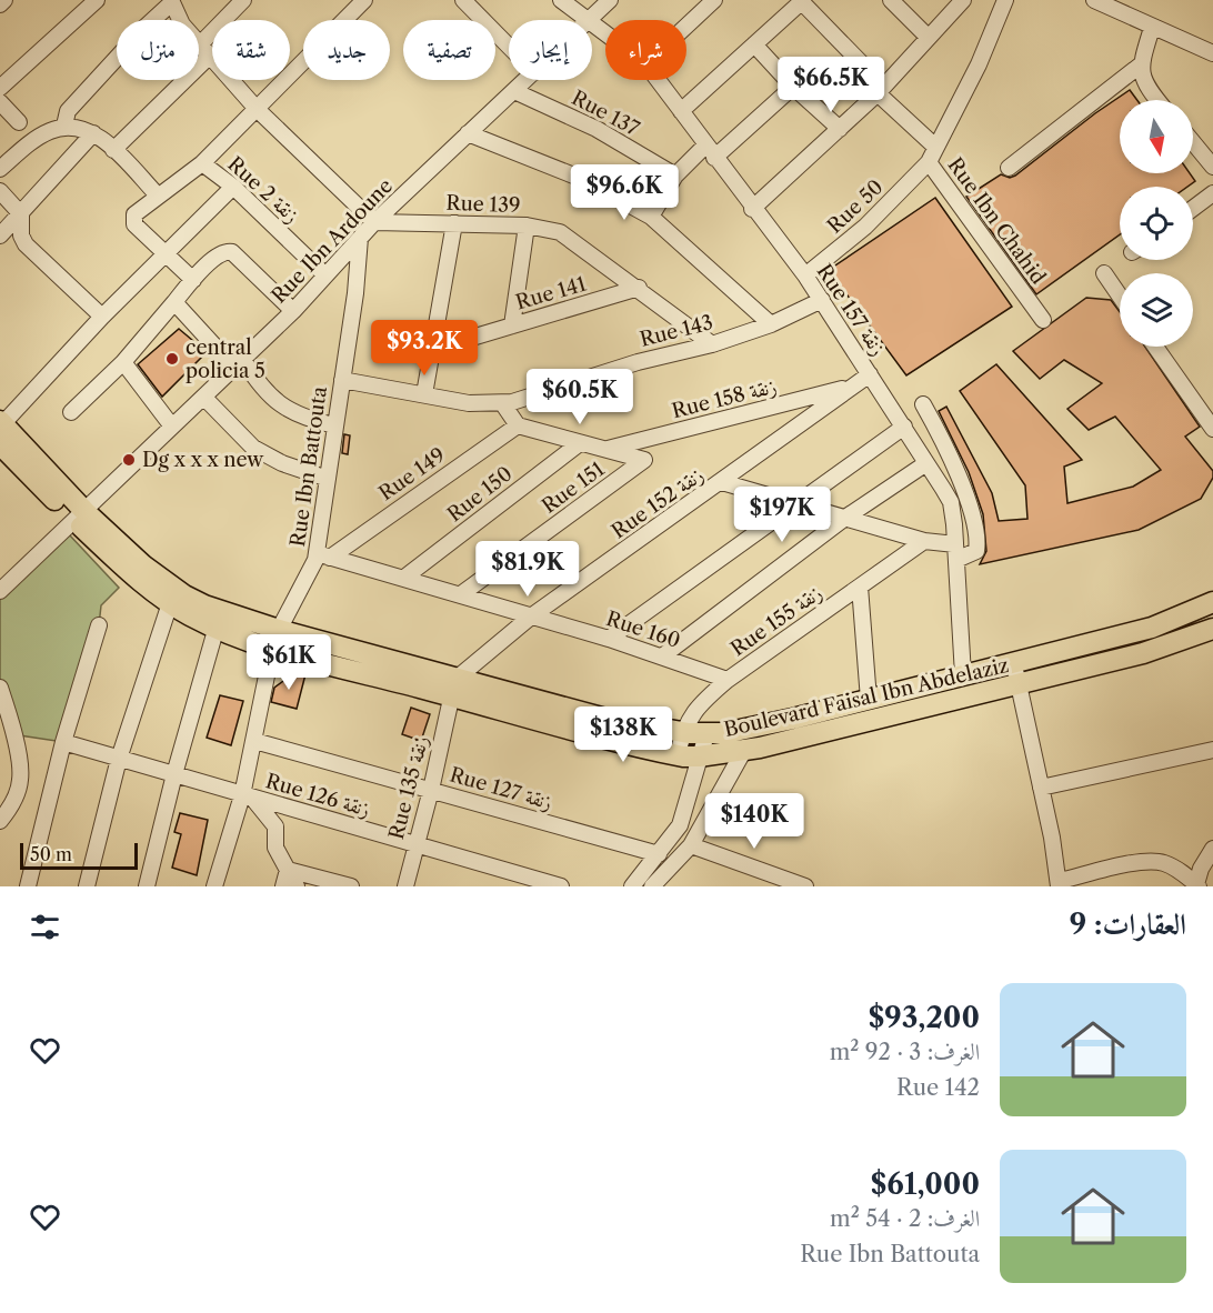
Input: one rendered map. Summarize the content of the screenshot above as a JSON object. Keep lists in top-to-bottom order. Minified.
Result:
{"streets":{"main road":["Boulevard Faisal Ibn Abdelaziz"],"street":["Rue 137","Rue 2 زنقة","Rue 139","Rue 50","Rue Ibn Chahid","Rue Ibn Ardoune","Rue 141","Rue 157 زنقة","Rue 143","Rue 158 زنقة","Rue Ibn Battouta","Rue 149","Rue 151","Rue 150","Rue 152 زنقة","Rue 155 زنقة","Rue 160","Rue 135 زنقة","Rue 127 زنقة","Rue 126 زنقة"]},"crossings":[["Rue 137","Rue Ibn Ardoune"],["Rue 2 زنقة","Rue Ibn Ardoune"],["Rue 139","Rue Ibn Ardoune"],["Rue 139","Rue 141"],["Rue 139","Rue 143"],["Rue 50","Rue Ibn Chahid"],["Rue 50","Rue 157 زنقة"],["Rue Ibn Ardoune","Rue Ibn Battouta"],["Rue Ibn Ardoune","Boulevard Faisal Ibn Abdelaziz"],["Rue 157 زنقة","Rue 143"],["Rue 157 زنقة","Rue 152 زنقة"],["Rue 157 زنقة","Boulevard Faisal Ibn Abdelaziz"],["Rue 143","Rue Ibn Battouta"],["Rue 158 زنقة","Rue 151"],["Rue 158 زنقة","Rue 152 زنقة"],["Rue Ibn Battouta","Rue 149"],["Rue Ibn Battouta","Rue 160"],["Rue Ibn Battouta","Boulevard Faisal Ibn Abdelaziz"],["Rue Ibn Battouta","Rue 127 زنقة"],["Rue Ibn Battouta","Rue 126 زنقة"],["Rue 149","Rue 160"],["Rue 151","Rue 160"],["Rue 150","Rue 160"],["Rue 152 زنقة","Rue 160"],["Rue 152 زنقة","Boulevard Faisal Ibn Abdelaziz"],["Rue 152 زنقة","Rue 135 زنقة"],["Rue 155 زنقة","Rue 160"],["Rue 155 زنقة","Boulevard Faisal Ibn Abdelaziz"],["Boulevard Faisal Ibn Abdelaziz","Rue 135 زنقة"],["Rue 135 زنقة","Rue 127 زنقة"],["Rue 135 زنقة","Rue 126 زنقة"]],"places":["central policia 5","Dg x x x new"],"scale_bar":"50 m","north":"bottom","page":{"chip":["شراء","إيجار","تصفية","جديد","شقة","منزل"],"price":["$66.5K","$96.6K","$93.2K","$60.5K","$197K","$81.9K","$61K","$138K","$140K"],"scale":"50 m","heading":"العقارات: 9","list":[{"name":"$93,200","note":"الغرف: 3 · 92 m² · Rue 142"},{"name":"$61,000","note":"الغرف: 2 · 54 m² · Rue Ibn Battouta"}]}}
